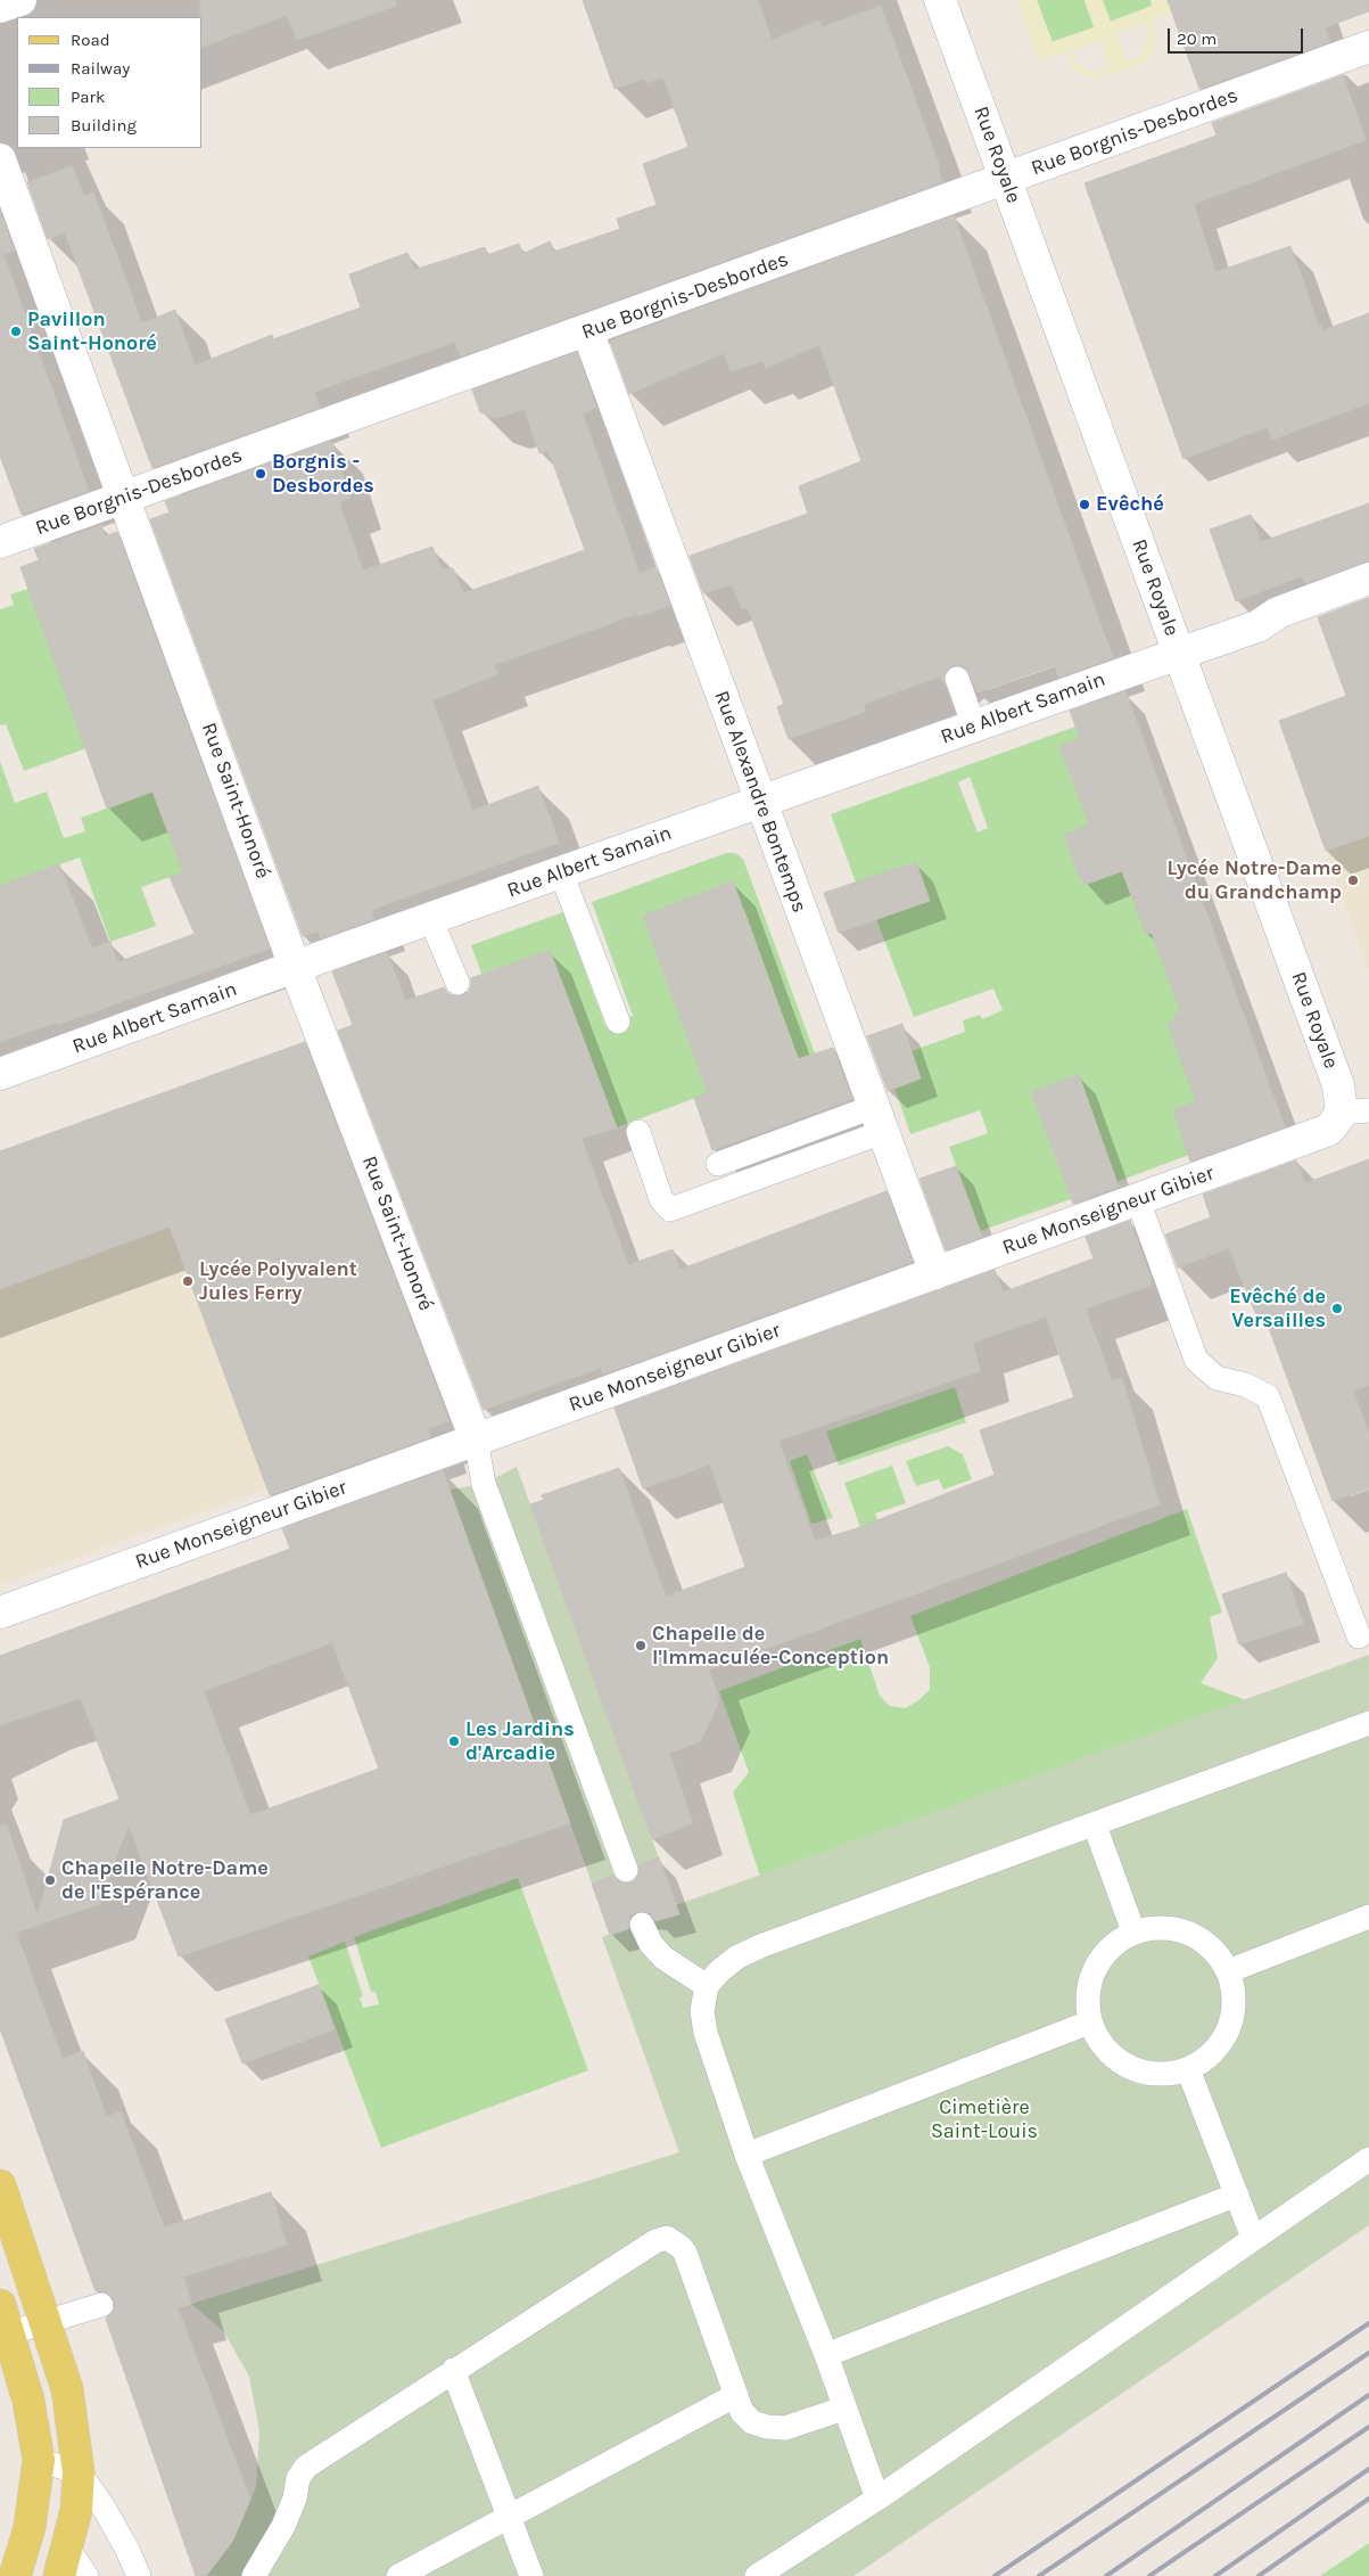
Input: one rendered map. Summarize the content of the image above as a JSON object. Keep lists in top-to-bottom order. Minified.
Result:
{"streets":{"street":["Rue Borgnis-Desbordes","Rue Royale","Rue Albert Samain","Rue Saint-Honoré","Rue Alexandre Bontemps","Rue Monseigneur Gibier"]},"crossings":[["Rue Borgnis-Desbordes","Rue Royale"],["Rue Borgnis-Desbordes","Rue Saint-Honoré"],["Rue Borgnis-Desbordes","Rue Alexandre Bontemps"],["Rue Royale","Rue Albert Samain"],["Rue Royale","Rue Monseigneur Gibier"],["Rue Albert Samain","Rue Saint-Honoré"],["Rue Albert Samain","Rue Alexandre Bontemps"],["Rue Saint-Honoré","Rue Monseigneur Gibier"],["Rue Alexandre Bontemps","Rue Monseigneur Gibier"]],"parks":["Cimetière Saint-Louis"],"places":["Pavillon Saint-Honoré","Borgnis - Desbordes","Evêché","Lycée Notre-Dame du Grandchamp","Lycée Polyvalent Jules Ferry","Evêché de Versailles","Chapelle de l'Immaculée-Conception","Les Jardins d'Arcadie","Chapelle Notre-Dame de l'Espérance"],"legend":["Road","Railway","Park","Building"],"scale_bar":"20 m"}
